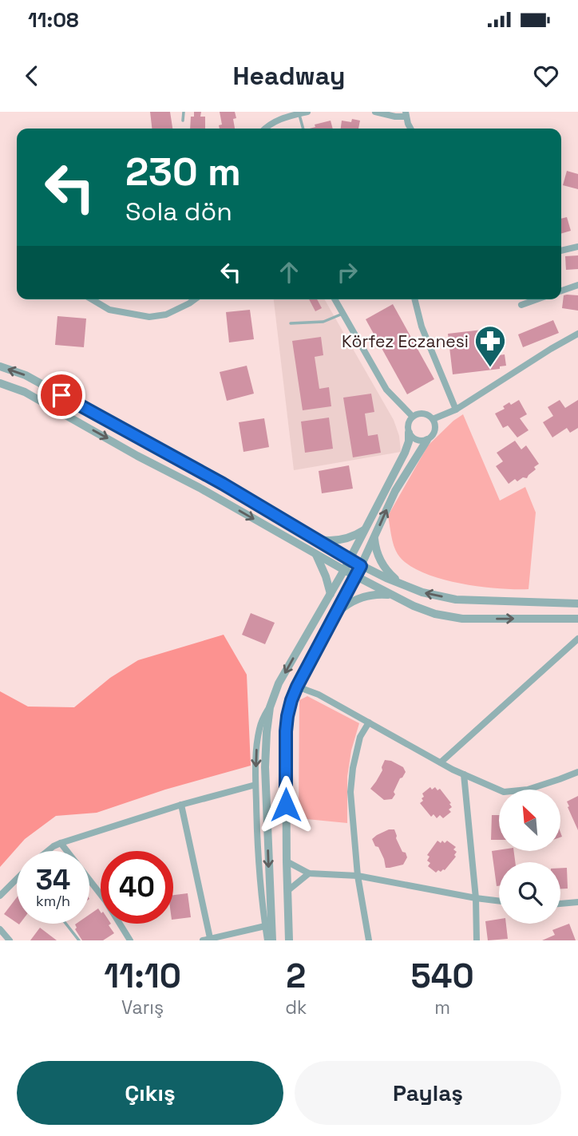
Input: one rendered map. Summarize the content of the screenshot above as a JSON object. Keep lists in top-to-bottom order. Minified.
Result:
{"places":{"pharmacy":["Körfez Eczanesi"]},"north":"top left","page":{"status":"11:08","header":"Headway","turn":["230 m","Sola dön"],"speed":"34 km/h","limit":"40","eta":["11:10","Varış","2","dk","540","m"],"buttons":["Çıkış","Paylaş"]}}
